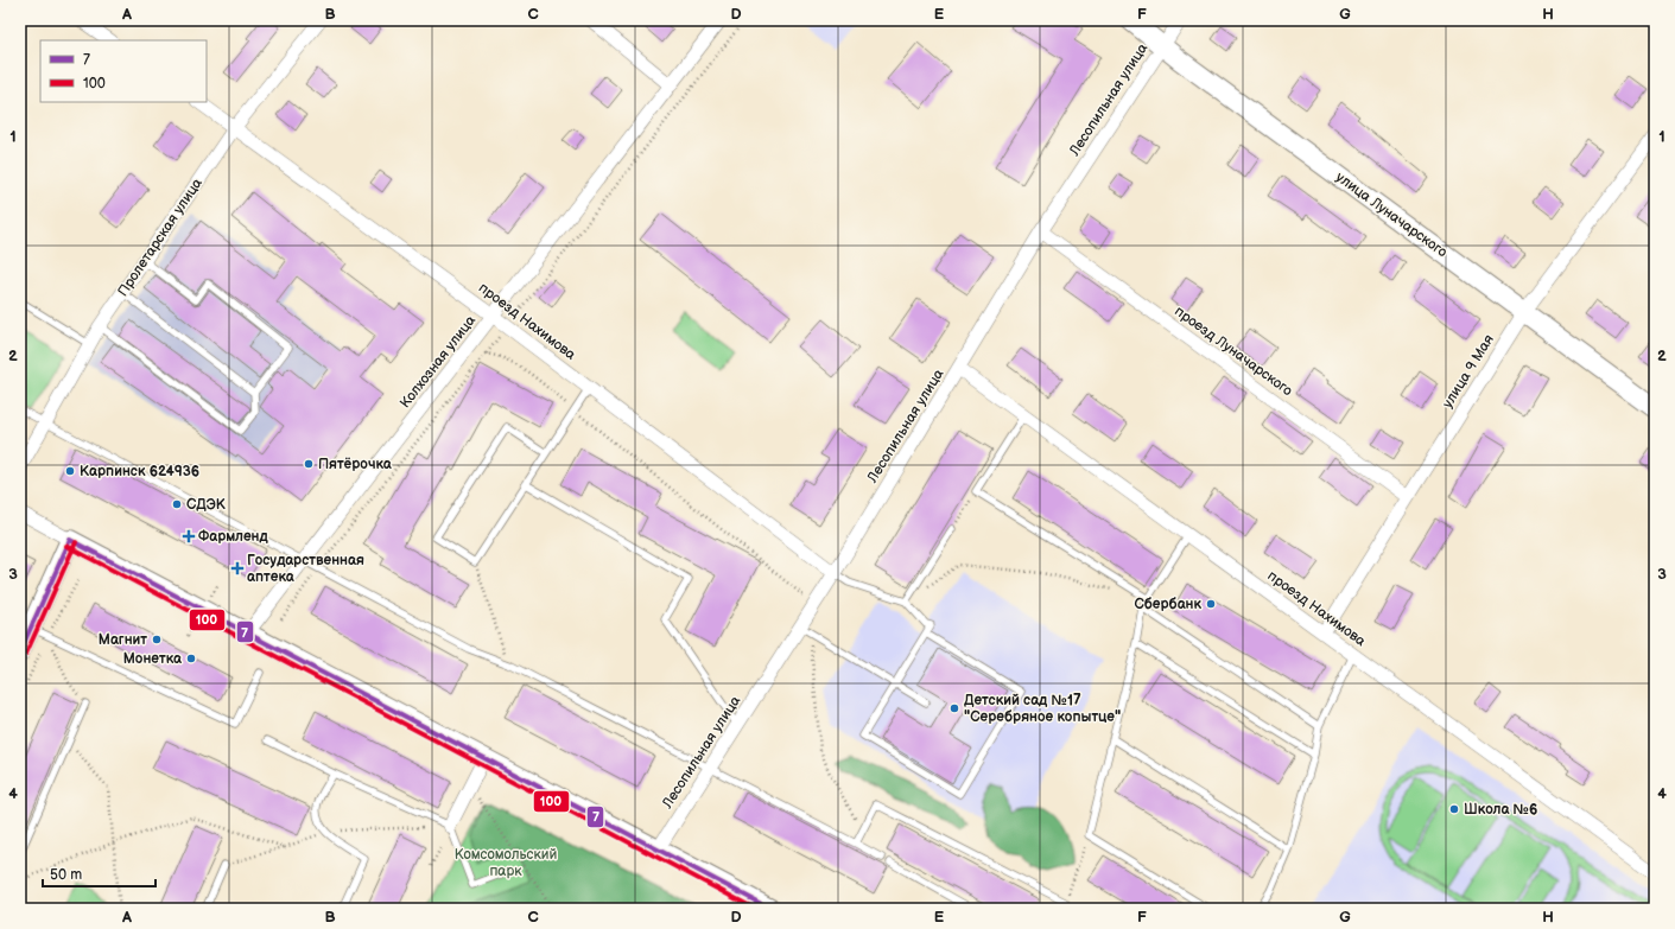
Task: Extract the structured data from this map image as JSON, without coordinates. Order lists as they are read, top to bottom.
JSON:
{
  "streets": {
    "main road": ["улица Луначарского"],
    "street": [
      "Лесопильная улица",
      "Пролетарская улица",
      "проезд Нахимова",
      "проезд Луначарского",
      "Колхозная улица",
      "улица 9 Мая"
    ]
  },
  "crossings": [
    ["Лесопильная улица", "улица Луначарского"],
    ["Лесопильная улица", "проезд Нахимова"],
    ["Лесопильная улица", "проезд Луначарского"],
    ["улица Луначарского", "улица 9 Мая"],
    ["Пролетарская улица", "проезд Нахимова"],
    ["проезд Нахимова", "Колхозная улица"],
    ["проезд Нахимова", "улица 9 Мая"],
    ["проезд Луначарского", "улица 9 Мая"]
  ],
  "parks": ["Комсомольский парк"],
  "places": {
    "other": [
      "Пятёрочка",
      "Карпинск 624936",
      "СДЭК",
      "Сбербанк",
      "Магнит",
      "Монетка",
      "Детский сад №17 \"Серебряное копытце\"",
      "Школа №6"
    ],
    "health": ["Фармленд", "Государственная аптека"]
  },
  "lines": ["transit line 7", "transit line 100"],
  "legend": ["7", "100"],
  "scale_bar": "50 m",
  "grid": {
    "columns": [
      "A",
      "B",
      "C",
      "D",
      "E",
      "F",
      "G",
      "H"
    ],
    "rows": [
      "1",
      "2",
      "3",
      "4"
    ]
  }
}
